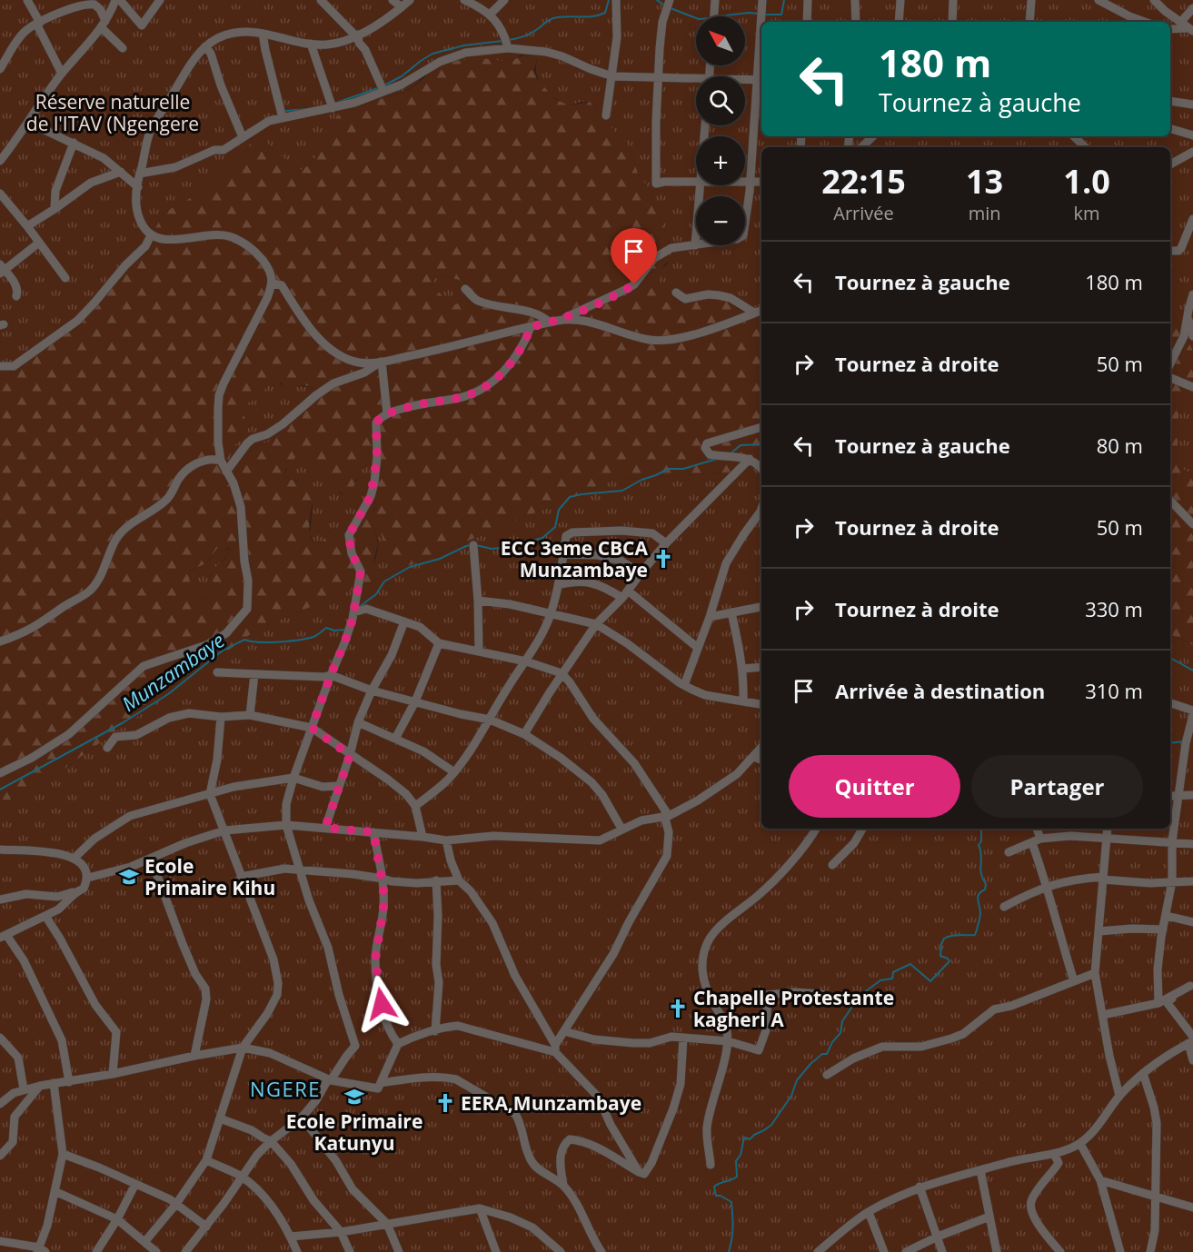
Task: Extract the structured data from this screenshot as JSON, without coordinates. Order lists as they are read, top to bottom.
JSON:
{
  "districts": ["NGERE"],
  "water": ["Munzambaye"],
  "parks": ["Réserve naturelle de l'ITAV (Ngengere"],
  "places": {
    "church": ["ECC 3eme CBCA Munzambaye", "Chapelle Protestante kagheri A", "EERA,Munzambaye"],
    "school or university": ["Ecole Primaire Kihu", "Ecole Primaire Katunyu"]
  },
  "north": "top left",
  "page": {
    "map_buttons": ["+", "−"],
    "turn": ["180 m", "Tournez à gauche"],
    "eta": [
      "22:15",
      "Arrivée",
      "13",
      "min",
      "1.0",
      "km"
    ],
    "list": [
      {
        "name": "Tournez à gauche",
        "value": "180 m"
      },
      {
        "name": "Tournez à droite",
        "value": "50 m"
      },
      {
        "name": "Tournez à gauche",
        "value": "80 m"
      },
      {
        "name": "Tournez à droite",
        "value": "50 m"
      },
      {
        "name": "Tournez à droite",
        "value": "330 m"
      },
      {
        "name": "Arrivée à destination",
        "value": "310 m"
      }
    ],
    "buttons": ["Quitter", "Partager"]
  }
}
